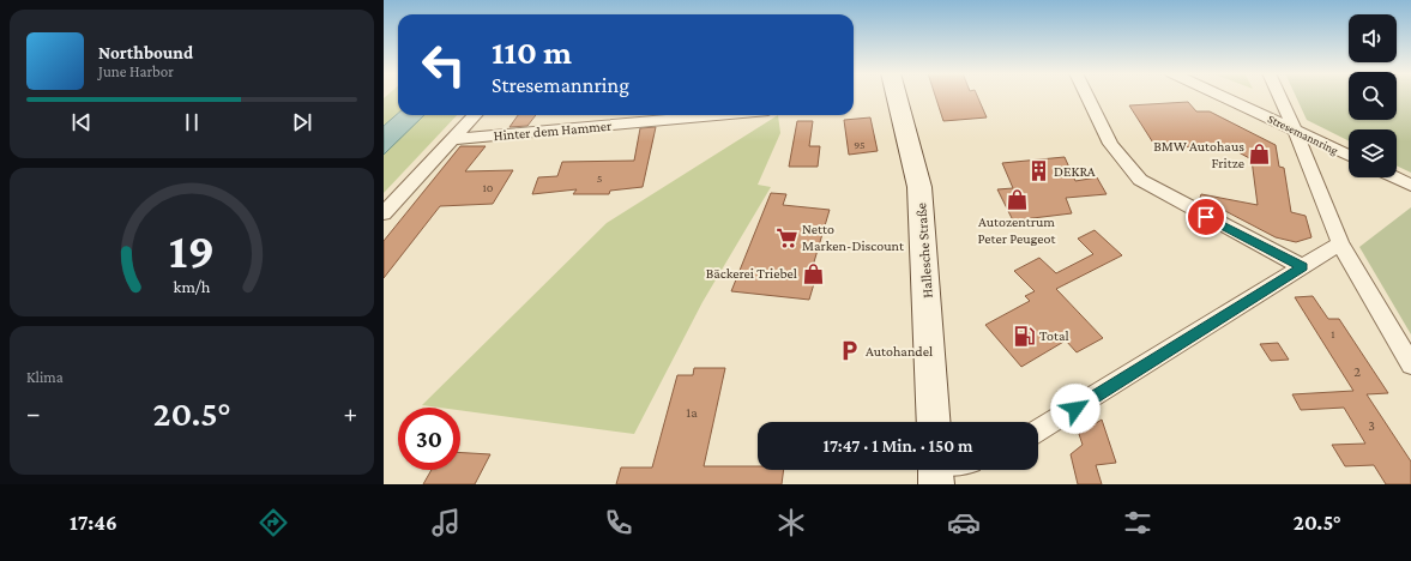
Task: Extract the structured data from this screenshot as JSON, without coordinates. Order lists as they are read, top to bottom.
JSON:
{
  "streets": {
    "main road": ["Hallesche Straße"],
    "street": ["Hinter dem Hammer", "Stresemannring"]
  },
  "places": {
    "shop": ["BMW Autohaus Fritze", "Autozentrum Peter Peugeot", "Bäckerei Triebel"],
    "building": ["DEKRA"],
    "supermarket": ["Netto Marken-Discount"],
    "fuel station": ["Total"],
    "parking": ["Autohandel"]
  },
  "house_numbers": [
    "95",
    "5",
    "10",
    "1",
    "2",
    "1a",
    "3"
  ],
  "page": {
    "turn": ["110 m", "Stresemannring"],
    "song": ["Northbound", "June Harbor"],
    "tile": "Klima",
    "heat": ["−", "20.5°", "+"],
    "limit": "30",
    "trip": "17:47 · 1 Min. · 150 m",
    "tabs": ["17:46", "20.5°"],
    "gauge": ["19", "km/h"]
  }
}
